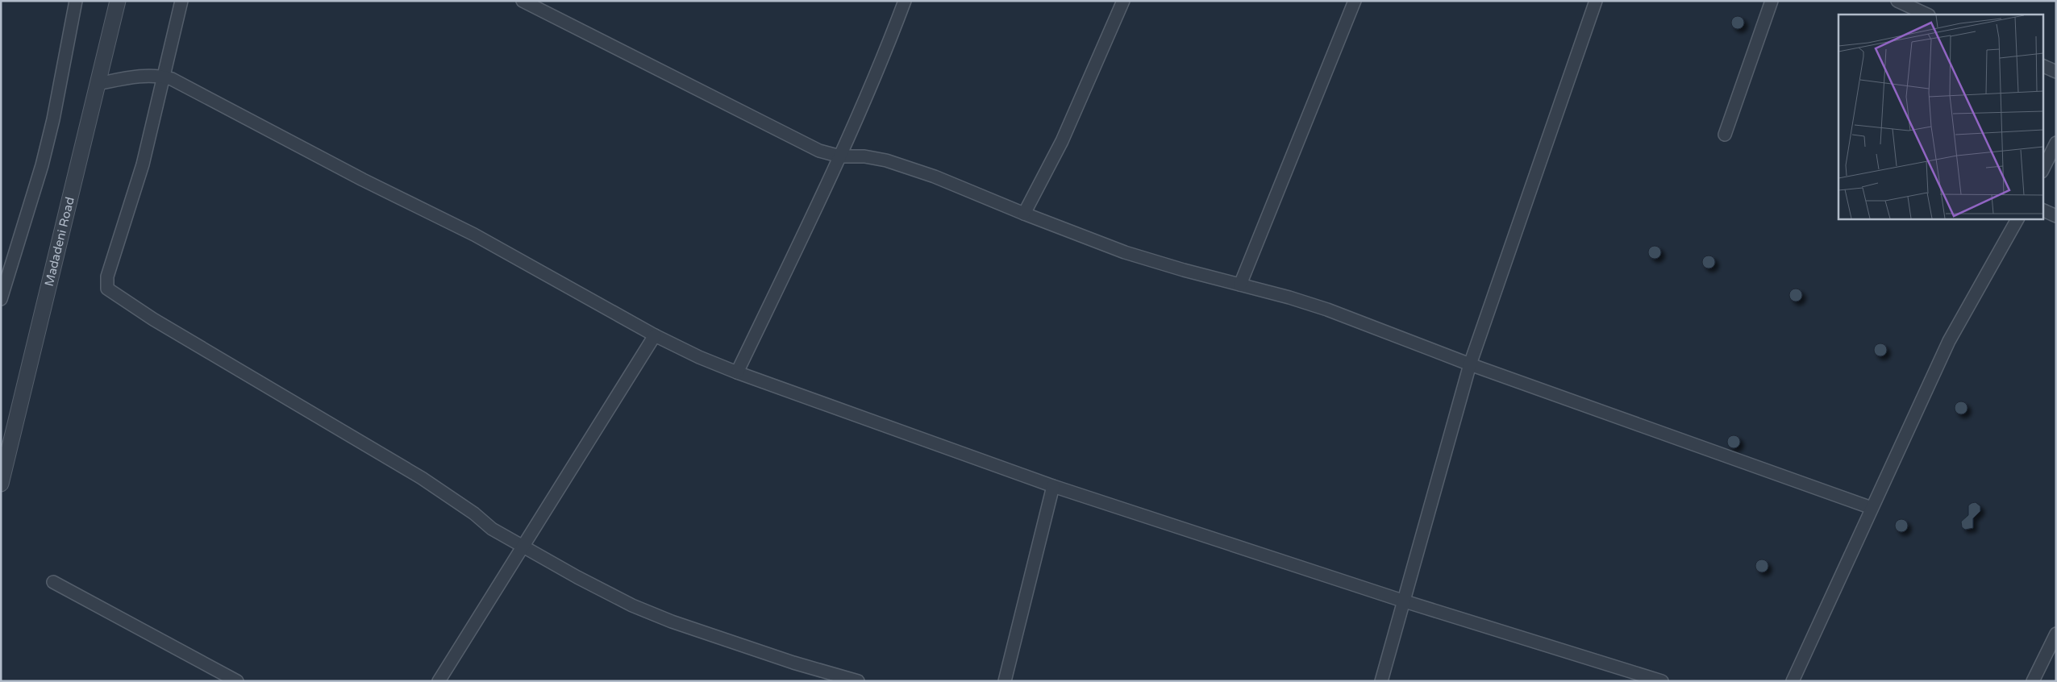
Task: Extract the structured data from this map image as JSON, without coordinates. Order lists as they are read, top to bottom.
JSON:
{
  "streets": {
    "street": ["Madadeni Road"]
  }
}
